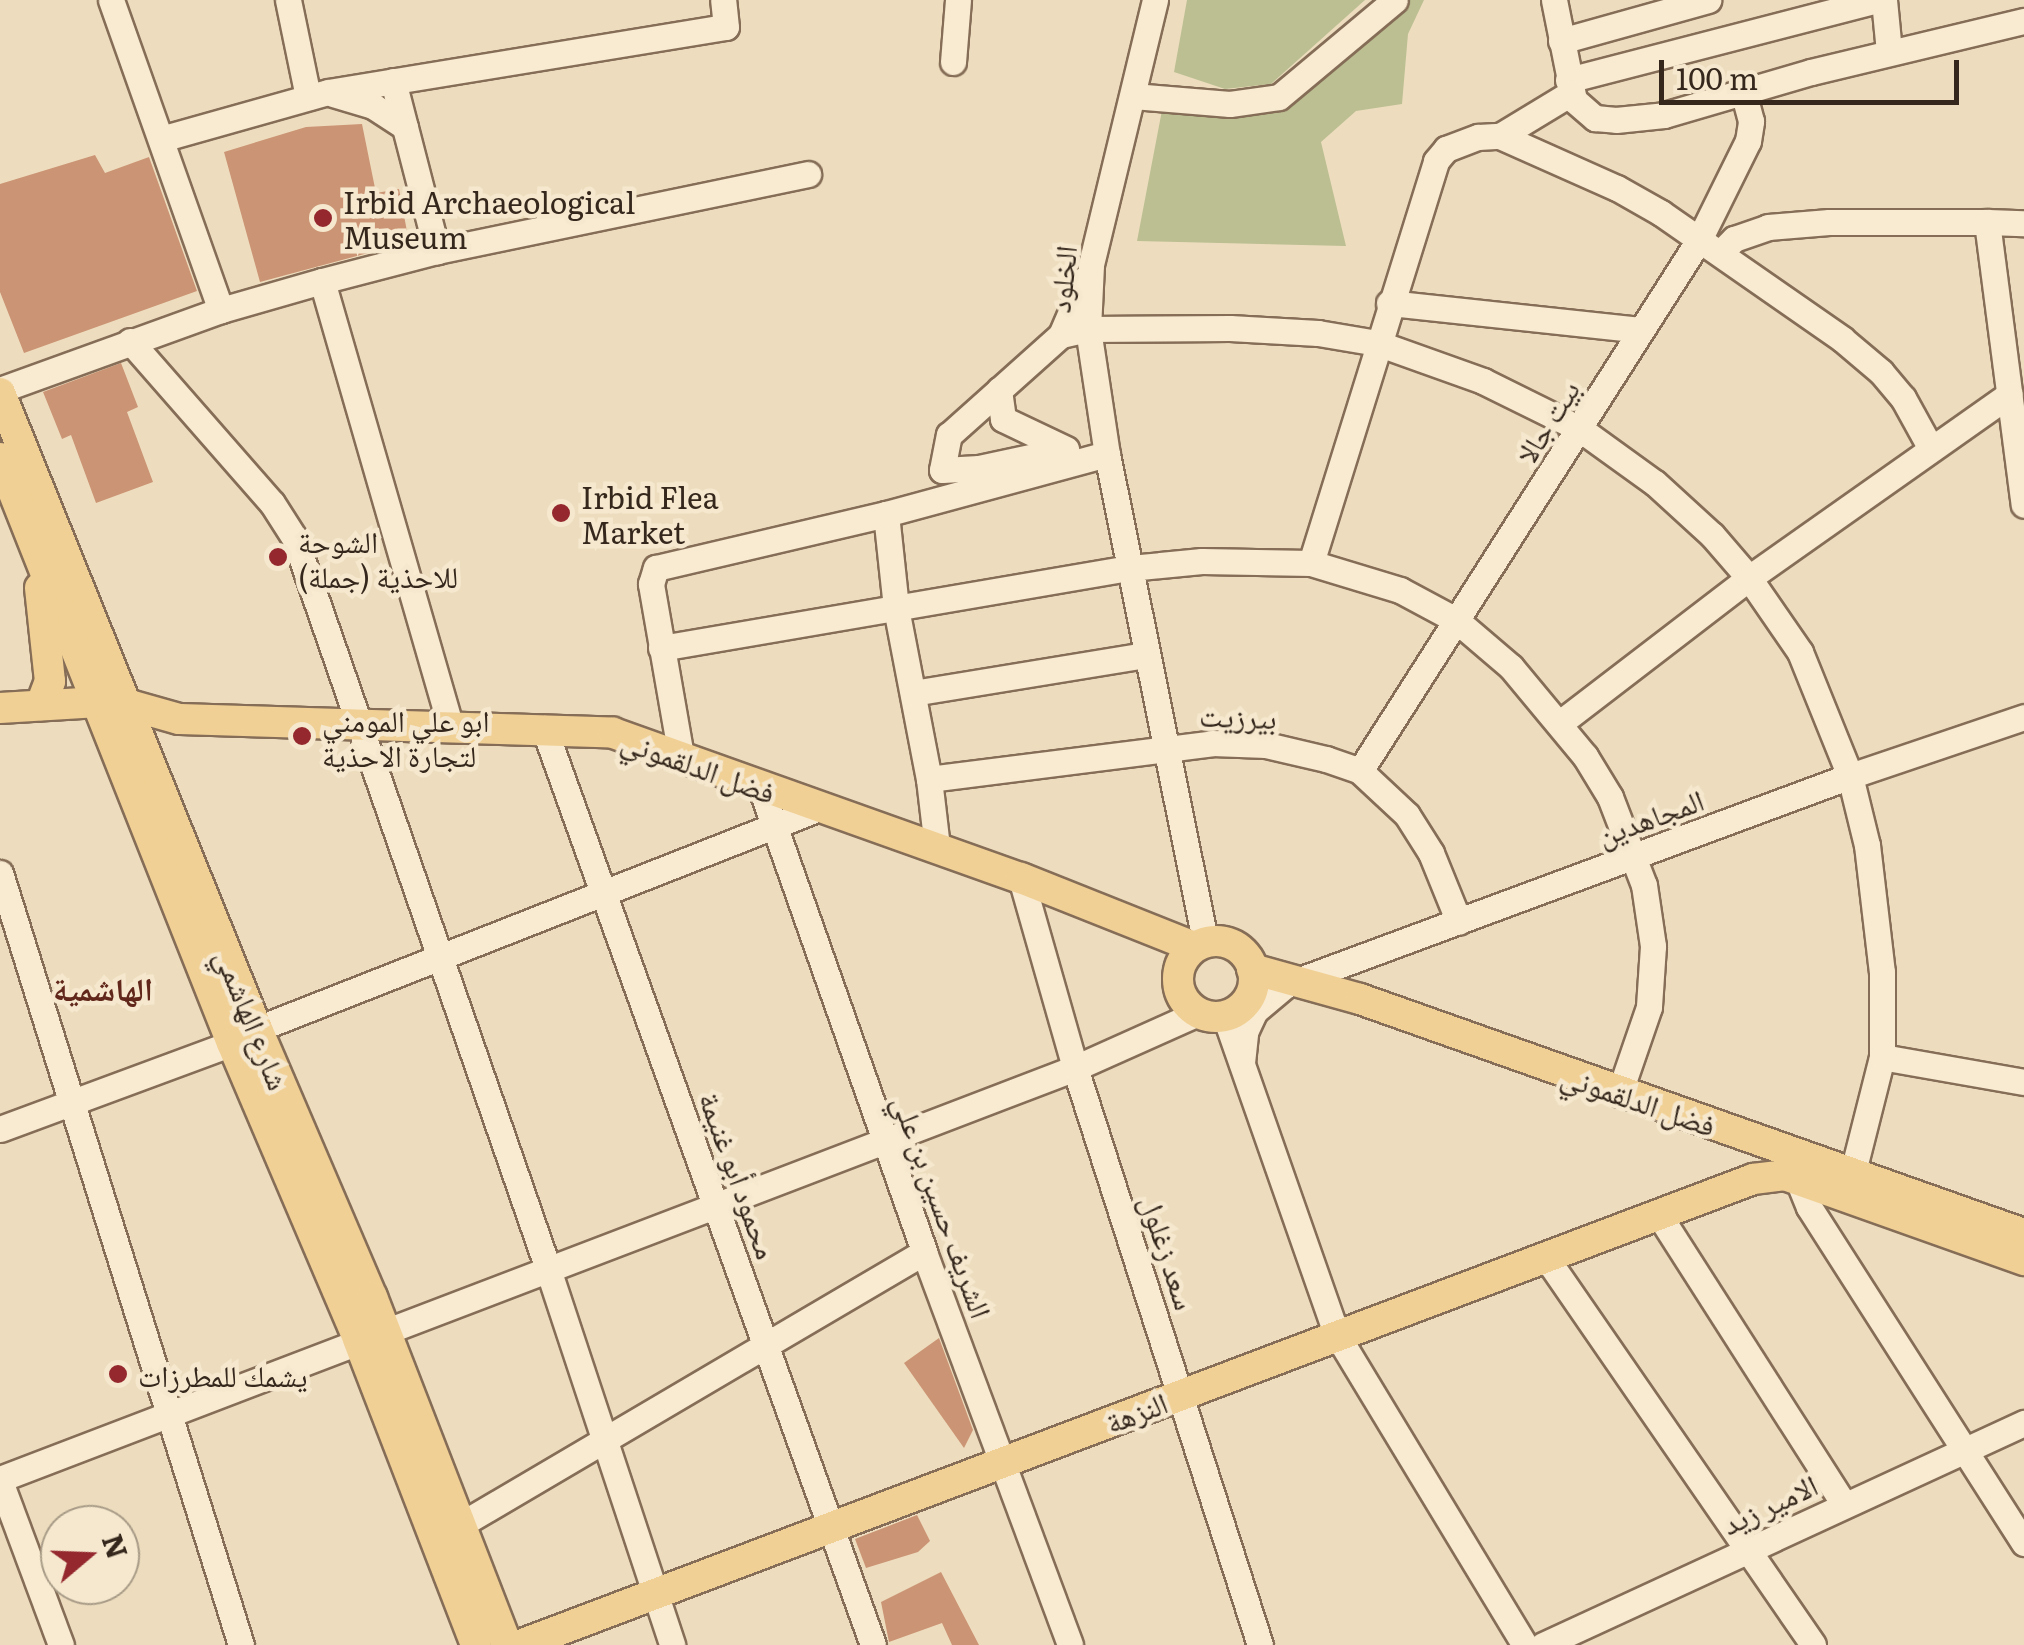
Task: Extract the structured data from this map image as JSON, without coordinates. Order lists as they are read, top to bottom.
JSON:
{
  "streets": {
    "main road": ["فضل الدلقموني", "شارع الهاشمي", "النزهة"],
    "street": [
      "الخلود",
      "بيت جالا",
      "بيرزيت",
      "المجاهدين",
      "محمود أبو غنيمة",
      "الشريف حسين بن علي",
      "سعد زغلول",
      "الامير زيد"
    ]
  },
  "crossings": [
    ["الخلود", "بيرزيت"],
    ["الخلود", "فضل الدلقموني"],
    ["بيت جالا", "بيرزيت"],
    ["فضل الدلقموني", "المجاهدين"],
    ["فضل الدلقموني", "شارع الهاشمي"],
    ["فضل الدلقموني", "محمود أبو غنيمة"],
    ["فضل الدلقموني", "الشريف حسين بن علي"],
    ["فضل الدلقموني", "سعد زغلول"],
    ["محمود أبو غنيمة", "النزهة"],
    ["الشريف حسين بن علي", "النزهة"],
    ["سعد زغلول", "النزهة"]
  ],
  "districts": ["الهاشمية"],
  "places": [
    "Irbid Archaeological Museum",
    "Irbid Flea Market",
    "الشوحة للاحذية (جملة)",
    "ابو علي المومني لتجارة الاحذية",
    "يشمك للمطرزات"
  ],
  "scale_bar": "100 m",
  "north": "right"
}
